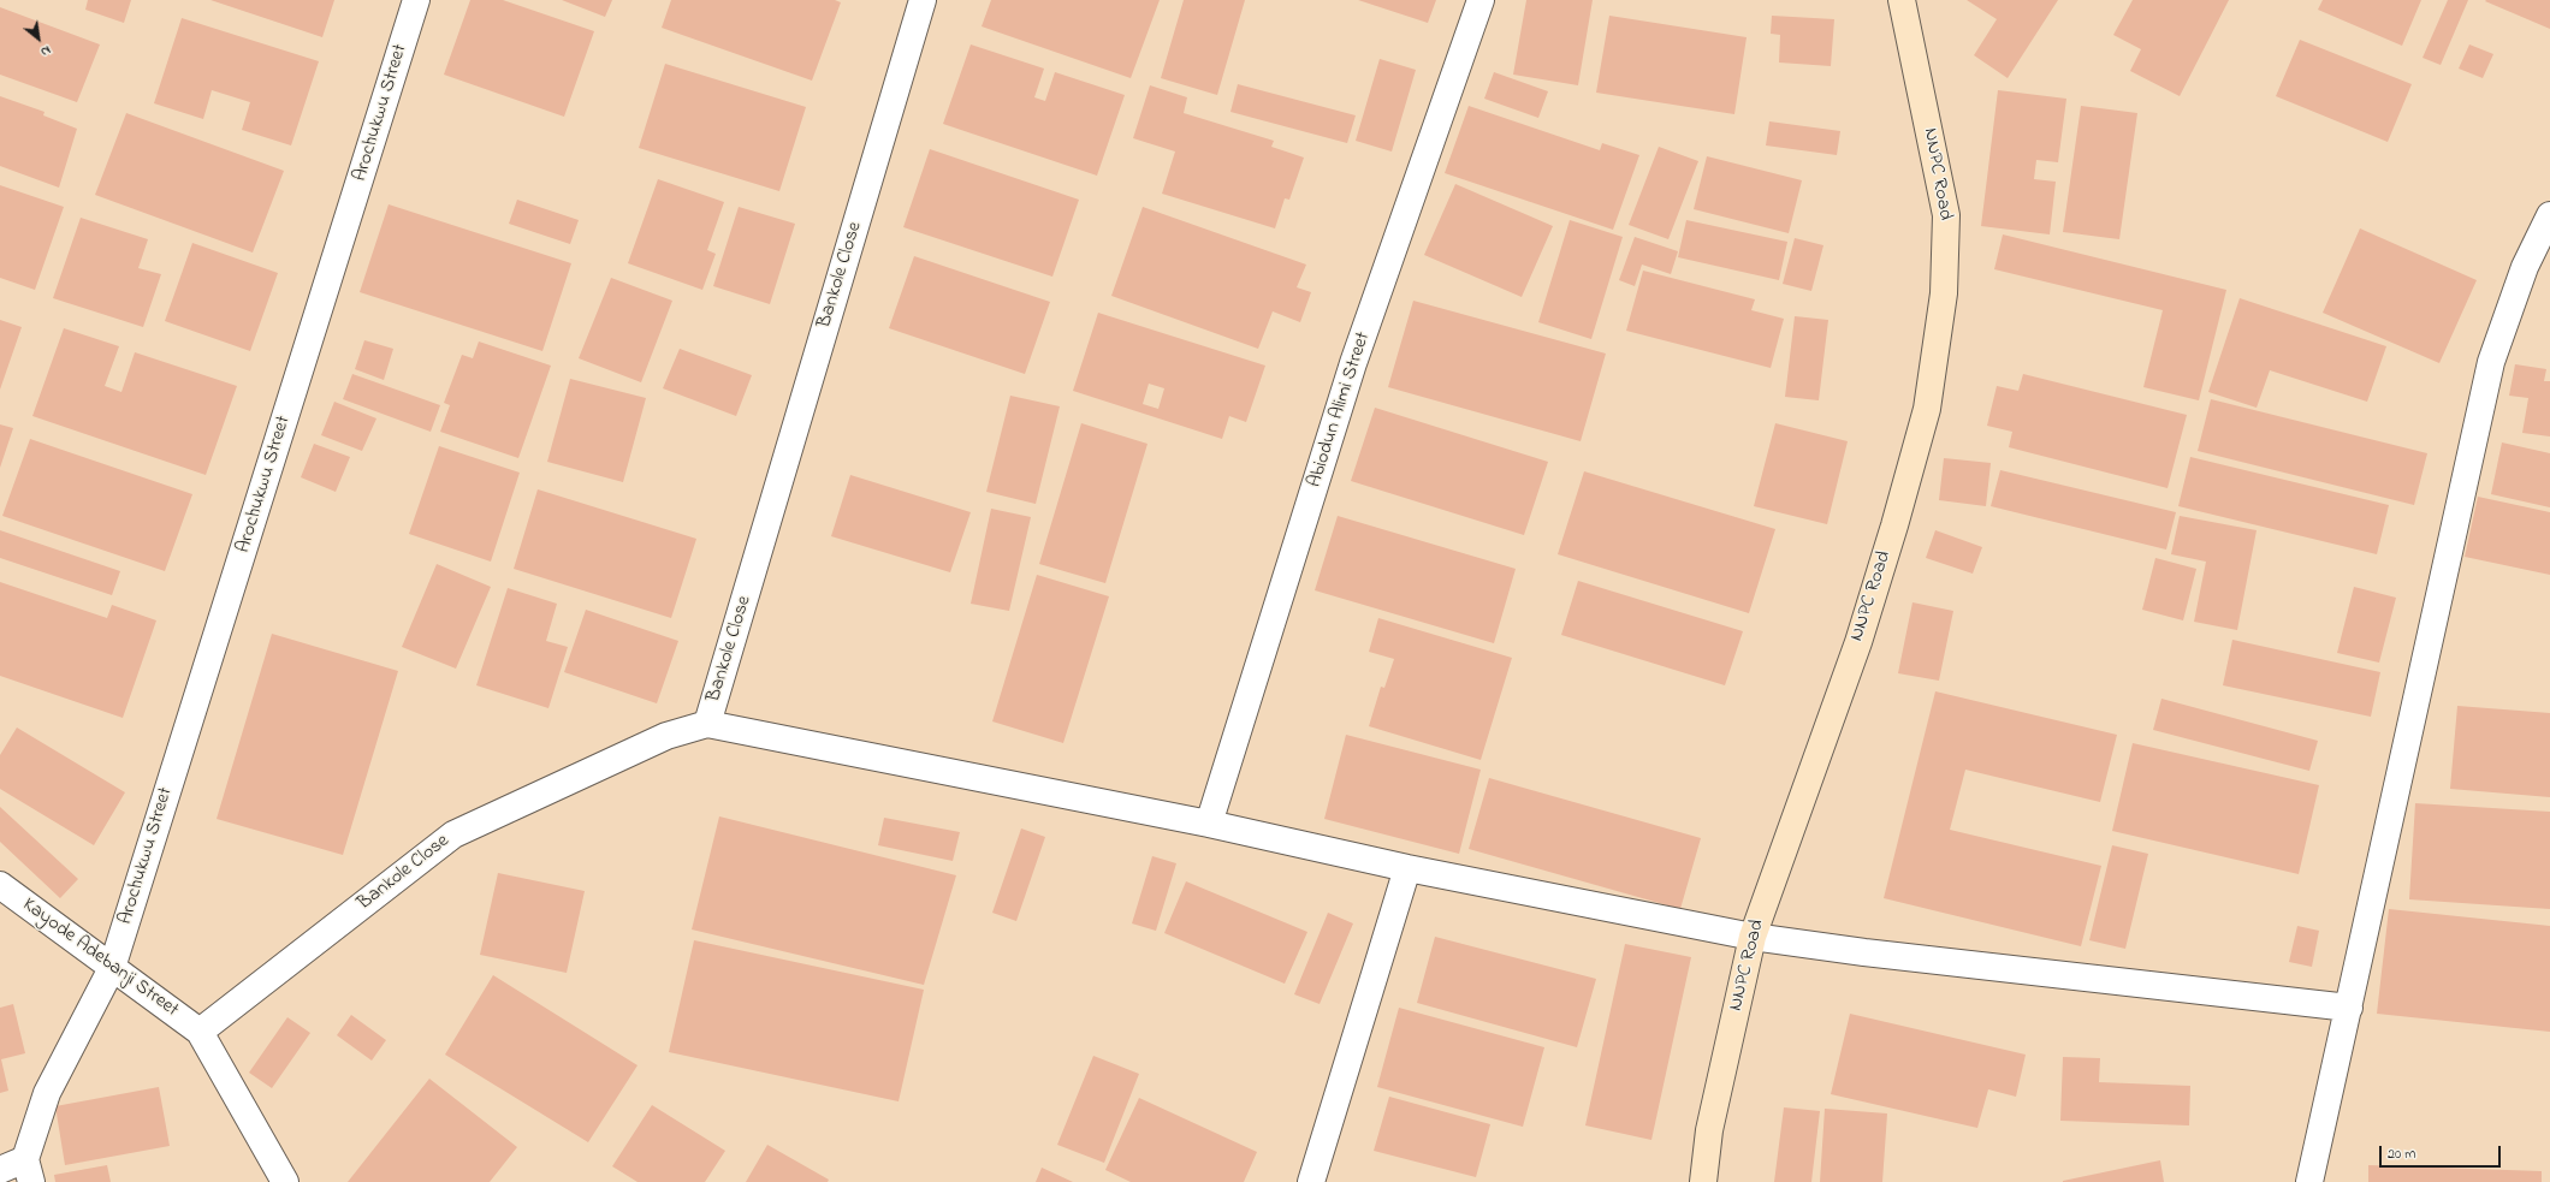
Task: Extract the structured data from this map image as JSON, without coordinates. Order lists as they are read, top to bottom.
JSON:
{
  "streets": {
    "street": [
      "Arochukwu Street",
      "NNPC Road",
      "Bankole Close",
      "Abiodun Alimi Street",
      "Kayode Adebanji Street"
    ]
  },
  "crossings": [
    ["Arochukwu Street", "Kayode Adebanji Street"],
    ["Bankole Close", "Kayode Adebanji Street"]
  ],
  "scale_bar": "20 m",
  "north": "bottom right"
}
